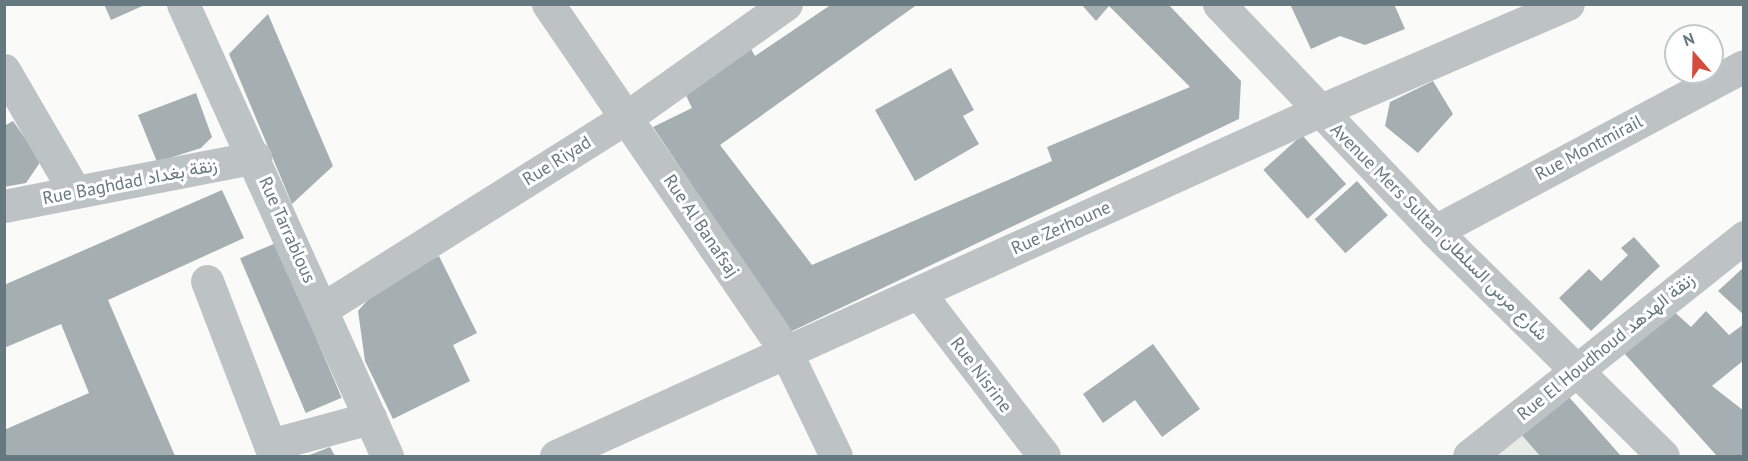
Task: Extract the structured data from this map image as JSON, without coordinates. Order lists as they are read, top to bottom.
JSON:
{
  "streets": {
    "street": [
      "Rue Montmirail",
      "Rue Riyad",
      "Rue Baghdad زنقة بغداد",
      "Rue Al Banafsaj",
      "Rue Zerhoune",
      "Rue Tarrablous",
      "Avenue Mers Sultan شارع مرس السلطان",
      "Rue El Houdhoud زنقة الهدهد",
      "Rue Nisrine"
    ]
  },
  "crossings": [
    ["Rue Montmirail", "Avenue Mers Sultan شارع مرس السلطان"],
    ["Rue Riyad", "Rue Al Banafsaj"],
    ["Rue Riyad", "Rue Tarrablous"],
    ["Rue Baghdad زنقة بغداد", "Rue Tarrablous"],
    ["Rue Al Banafsaj", "Rue Zerhoune"],
    ["Rue Zerhoune", "Avenue Mers Sultan شارع مرس السلطان"],
    ["Rue Zerhoune", "Rue Nisrine"],
    ["Avenue Mers Sultan شارع مرس السلطان", "Rue El Houdhoud زنقة الهدهد"]
  ],
  "north": "top"
}
